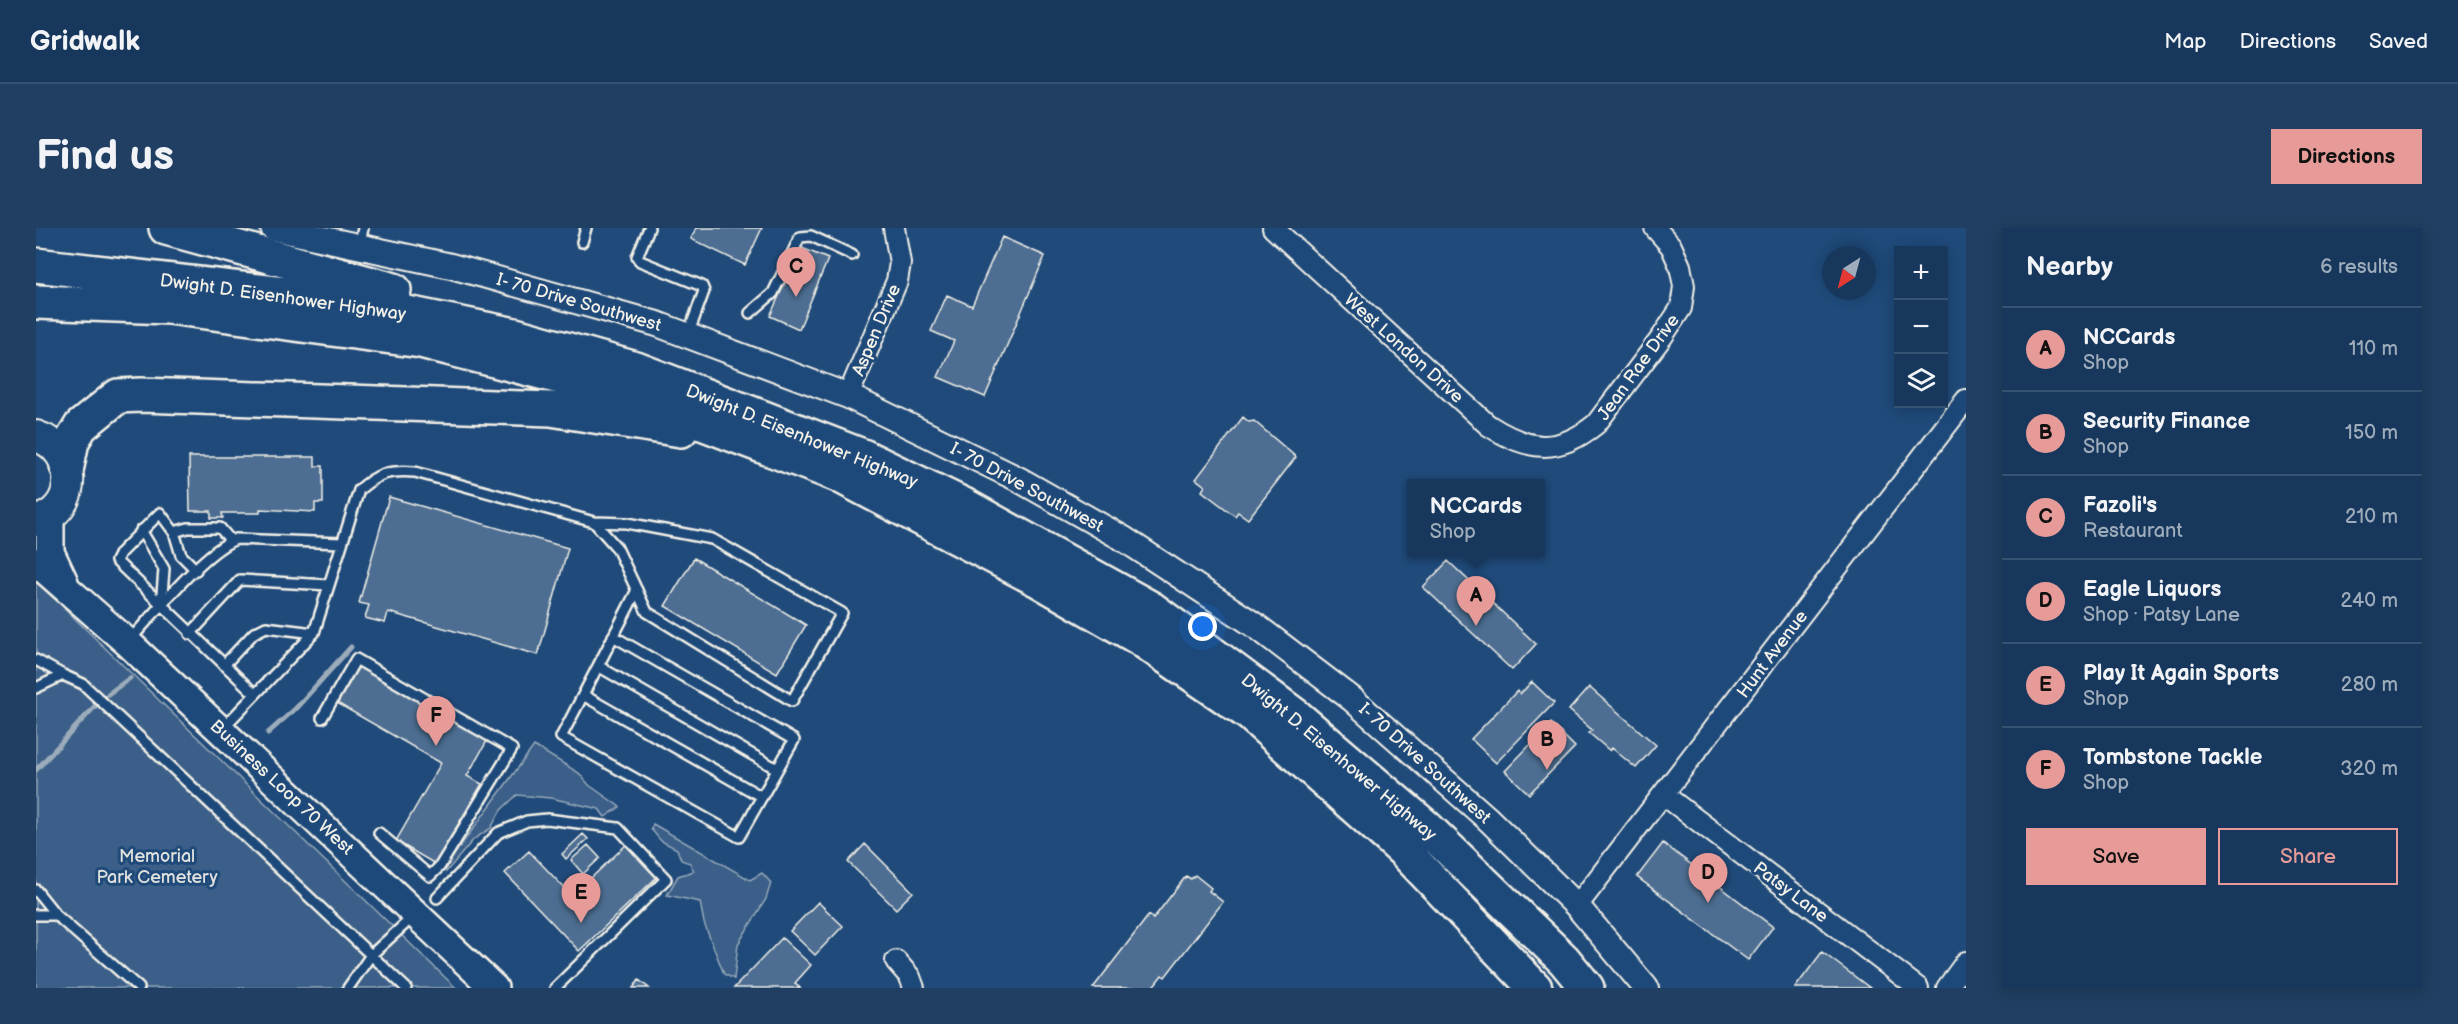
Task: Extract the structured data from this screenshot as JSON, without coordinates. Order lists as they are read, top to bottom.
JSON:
{
  "streets": {
    "highway": ["Dwight D. Eisenhower Highway"],
    "main road": ["Business Loop 70 West"],
    "street": [
      "I- 70 Drive Southwest",
      "Aspen Drive",
      "West London Drive",
      "Jean Rae Drive",
      "Hunt Avenue",
      "Patsy Lane"
    ]
  },
  "crossings": [
    ["I- 70 Drive Southwest", "Aspen Drive"],
    ["I- 70 Drive Southwest", "Hunt Avenue"],
    ["West London Drive", "Jean Rae Drive"],
    ["Hunt Avenue", "Patsy Lane"]
  ],
  "parks": ["Memorial Park Cemetery"],
  "north": "bottom left",
  "page": {
    "header": "Gridwalk",
    "nav": ["Map", "Directions", "Saved"],
    "buttons": [
      "Directions",
      ["Save", "Share"]
    ],
    "title": "Find us",
    "heading": ["Nearby", "6 results"],
    "map_buttons": ["+", "−"],
    "pins": [
      "C",
      "A",
      "F",
      "B",
      "D",
      "E"
    ],
    "list": [
      {
        "mark": "A",
        "name": "NCCards",
        "note": "Shop",
        "value": "110 m"
      },
      {
        "mark": "B",
        "name": "Security Finance",
        "note": "Shop",
        "value": "150 m"
      },
      {
        "mark": "C",
        "name": "Fazoli's",
        "note": "Restaurant",
        "value": "210 m"
      },
      {
        "mark": "D",
        "name": "Eagle Liquors",
        "note": "Shop · Patsy Lane",
        "value": "240 m"
      },
      {
        "mark": "E",
        "name": "Play It Again Sports",
        "note": "Shop",
        "value": "280 m"
      },
      {
        "mark": "F",
        "name": "Tombstone Tackle",
        "note": "Shop",
        "value": "320 m"
      }
    ],
    "popup": ["NCCards", "Shop"]
  }
}
